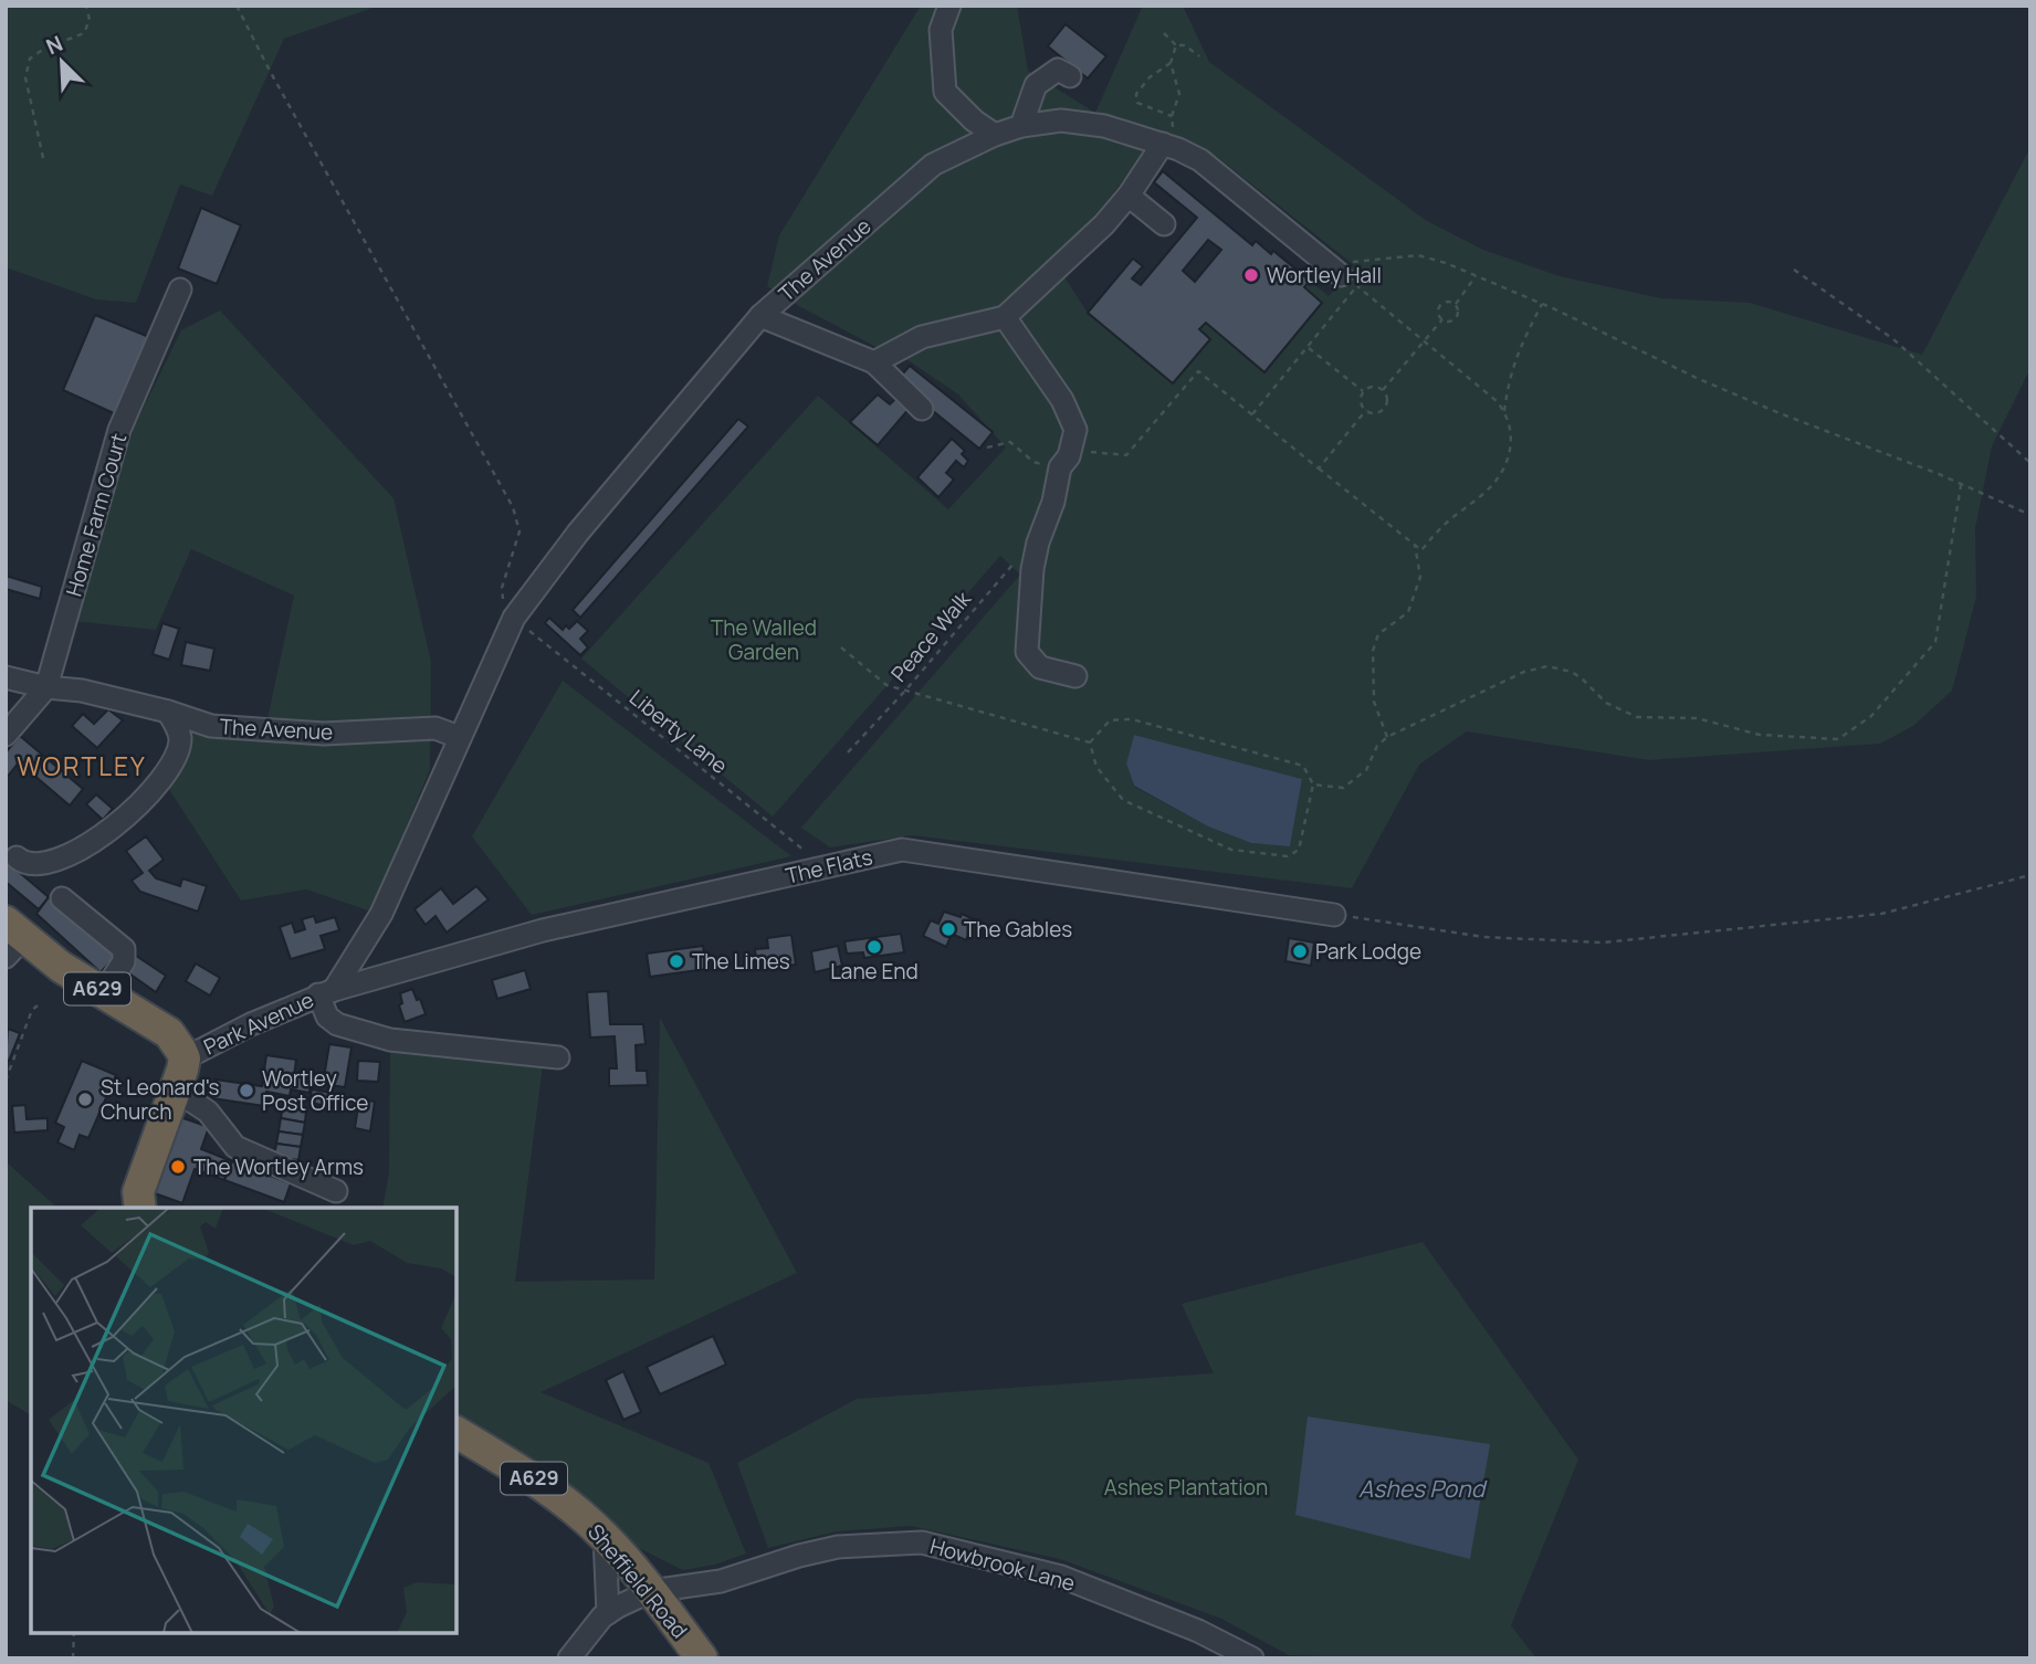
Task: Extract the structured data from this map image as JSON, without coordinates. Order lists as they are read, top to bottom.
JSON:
{
  "streets": {
    "highway": ["A629", "Sheffield Road"],
    "street": [
      "The Avenue",
      "Home Farm Court",
      "The Flats",
      "Park Avenue",
      "Howbrook Lane"
    ],
    "path": ["Peace Walk", "Liberty Lane"]
  },
  "crossings": [
    ["The Avenue", "Home Farm Court"],
    ["The Avenue", "Liberty Lane"],
    ["The Avenue", "The Flats"],
    ["The Avenue", "Park Avenue"],
    ["Liberty Lane", "The Flats"],
    ["The Flats", "Park Avenue"],
    ["A629", "Park Avenue"],
    ["Howbrook Lane", "Sheffield Road"]
  ],
  "districts": ["WORTLEY"],
  "water": ["Ashes Pond"],
  "parks": ["The Walled Garden", "Ashes Plantation"],
  "places": [
    "Wortley Hall",
    "The Gables",
    "Lane End",
    "Park Lodge",
    "The Limes",
    "Wortley Post Office",
    "St Leonard's Church",
    "The Wortley Arms"
  ],
  "north": "top left"
}
